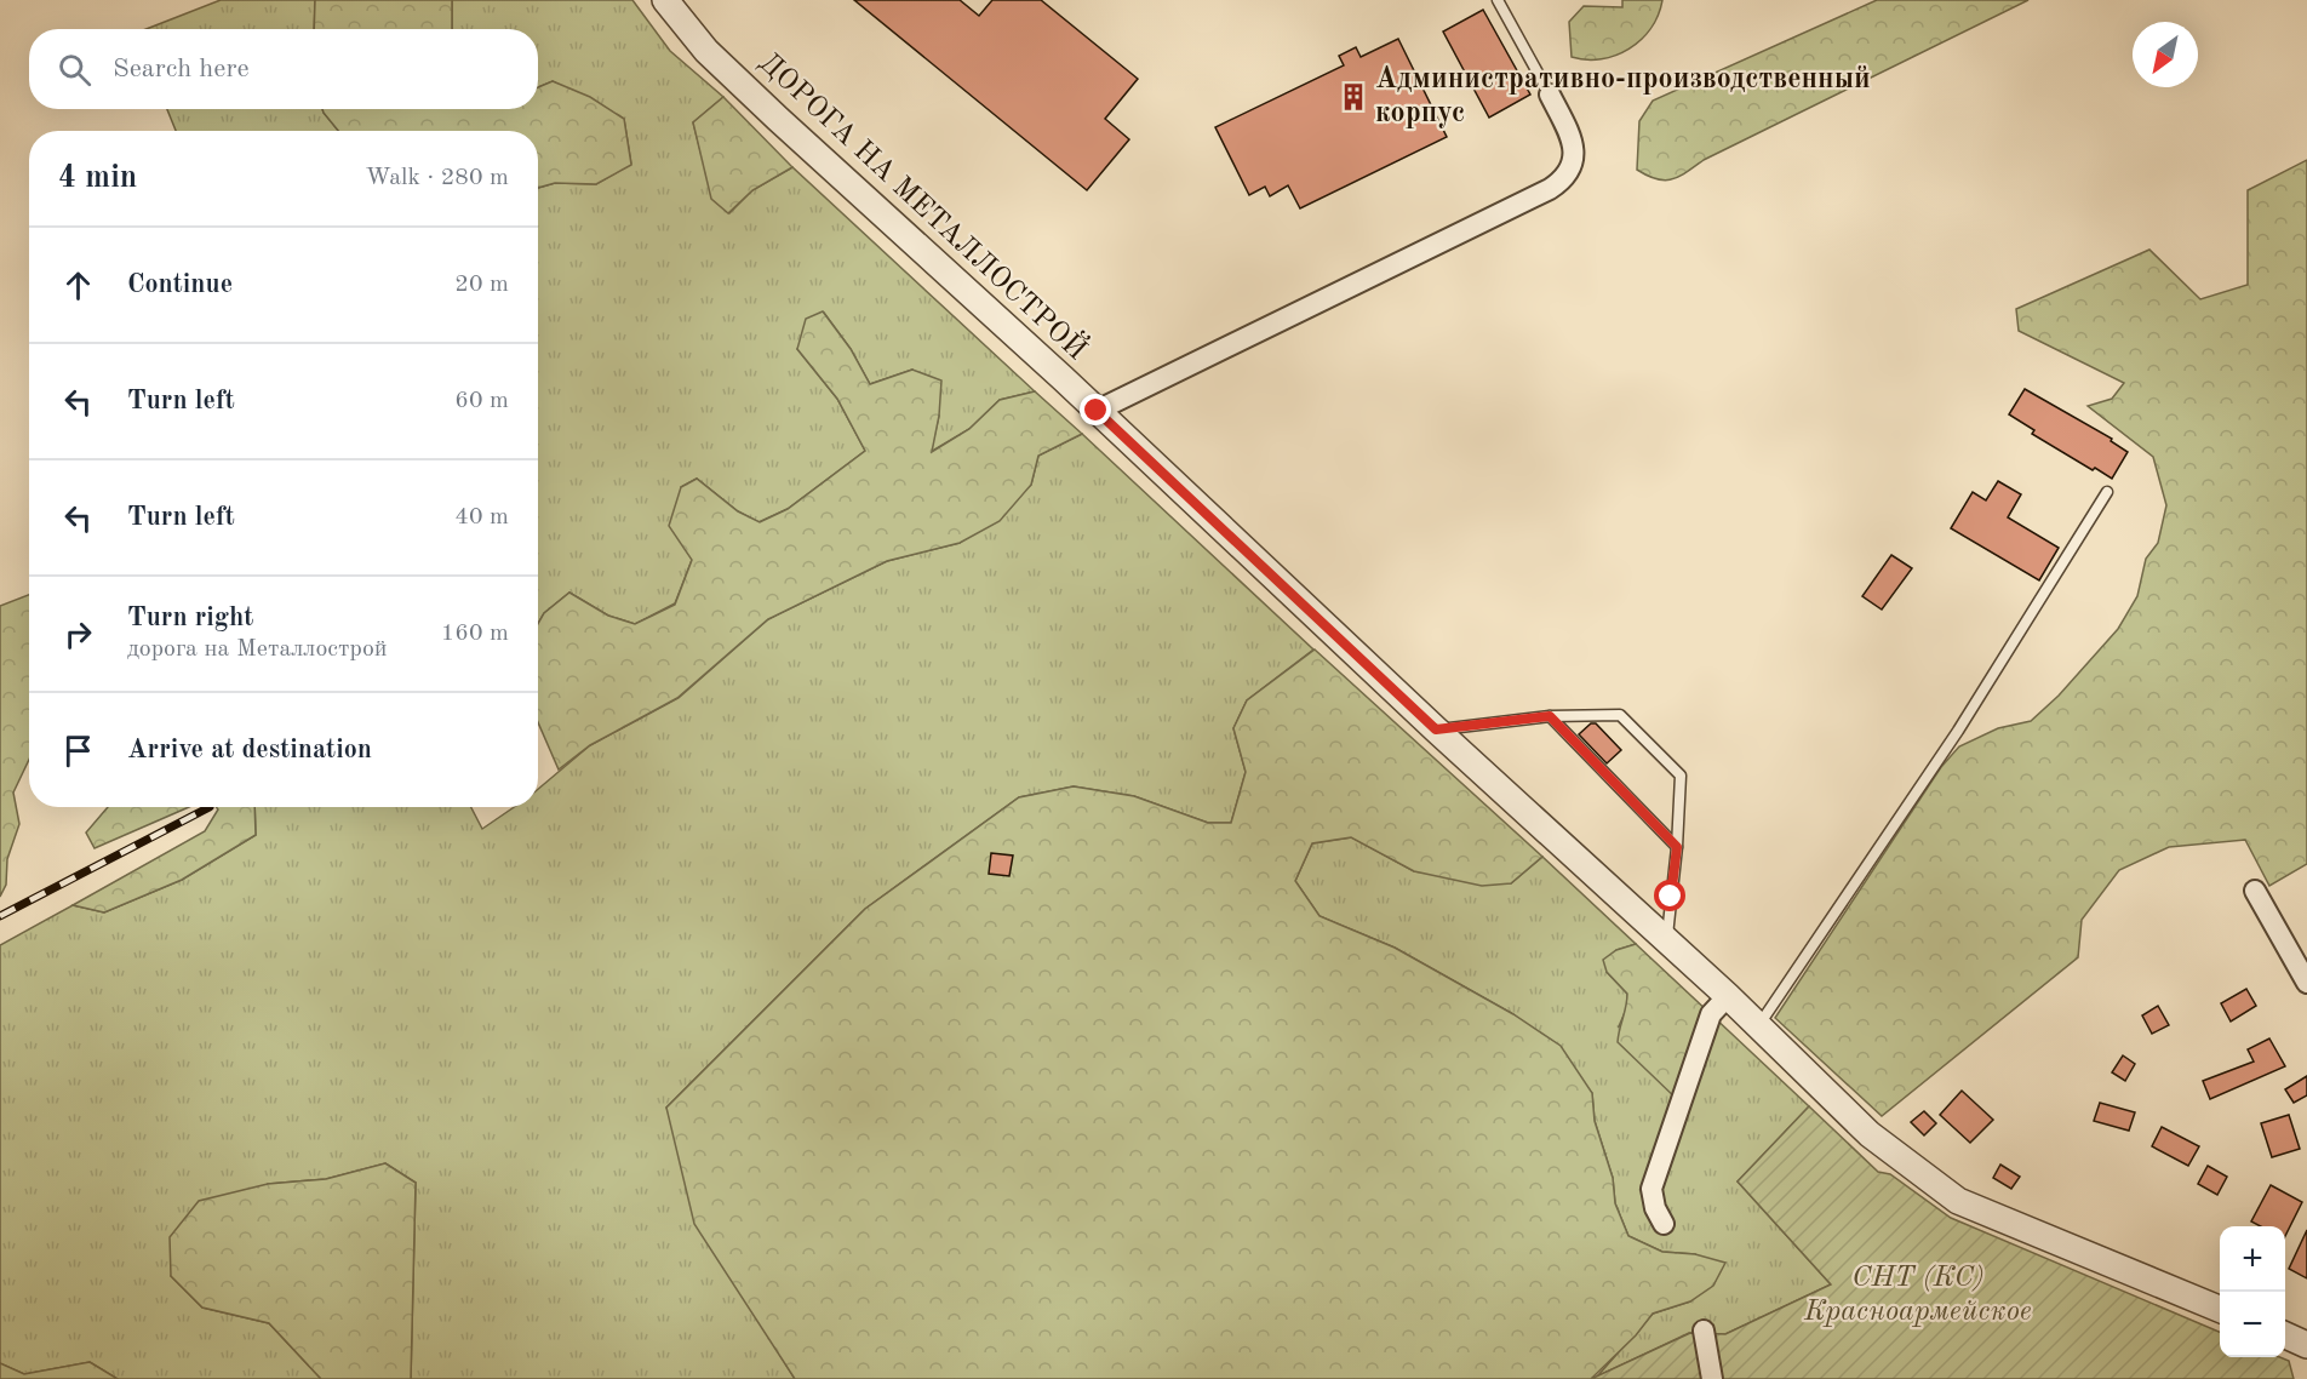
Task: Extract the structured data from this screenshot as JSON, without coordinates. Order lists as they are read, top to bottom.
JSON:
{
  "streets": {
    "street": ["ДОРОГА НА МЕТАЛЛОСТРОЙ"]
  },
  "parks": ["СНТ (КС) Красноармейское"],
  "places": {
    "building": ["Административно-производственный корпус"]
  },
  "north": "bottom left",
  "page": {
    "search": "Search here",
    "heading": ["4 min", "Walk · 280 m"],
    "list": [
      ["Continue", "20 m"],
      ["Turn left", "60 m"],
      ["Turn left", "40 m"],
      ["Turn right", "дорога на Металлострой", "160 m"],
      "Arrive at destination"
    ],
    "map_buttons": ["+", "−"]
  }
}
